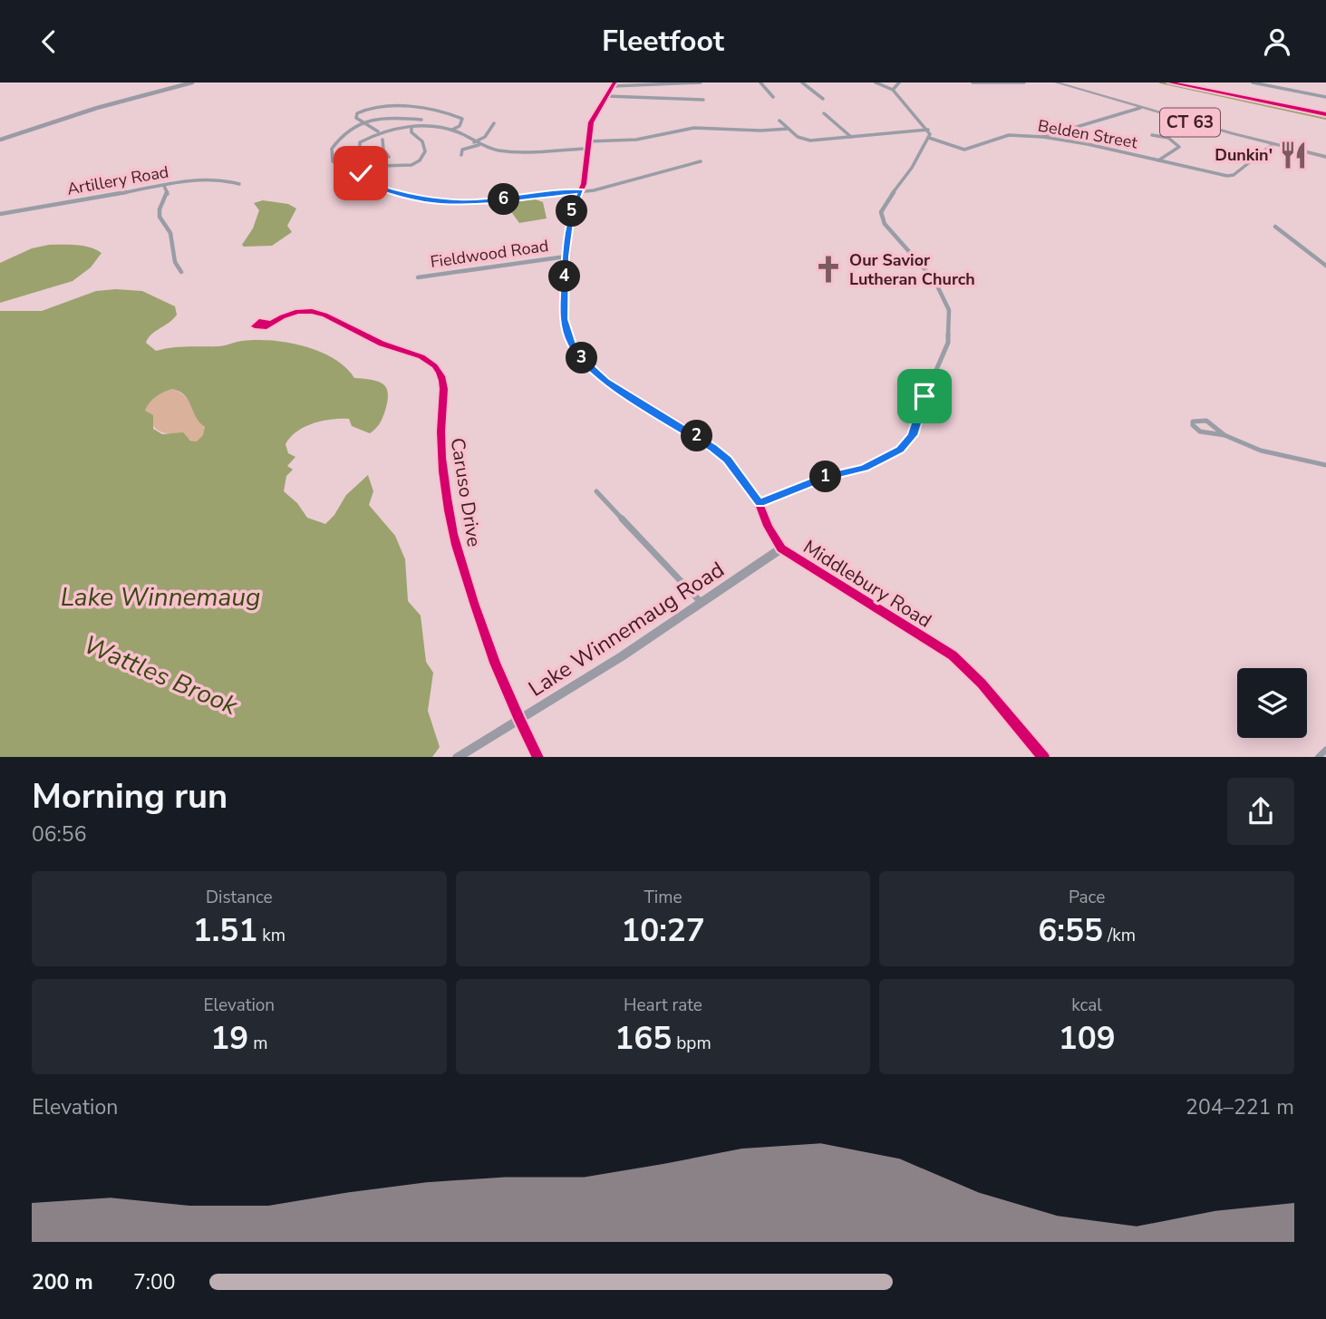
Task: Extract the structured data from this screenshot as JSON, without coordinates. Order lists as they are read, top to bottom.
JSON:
{
  "streets": {
    "main road": ["CT 63"],
    "street": [
      "Belden Street",
      "Artillery Road",
      "Fieldwood Road",
      "Caruso Drive",
      "Middlebury Road",
      "Lake Winnemaug Road"
    ]
  },
  "crossings": [
    ["CT 63", "Belden Street"],
    ["Fieldwood Road", "Middlebury Road"],
    ["Caruso Drive", "Lake Winnemaug Road"],
    ["Middlebury Road", "Lake Winnemaug Road"]
  ],
  "water": ["Lake Winnemaug", "Wattles Brook"],
  "places": {
    "restaurant": ["Dunkin'"],
    "church": ["Our Savior Lutheran Church"]
  },
  "page": {
    "header": "Fleetfoot",
    "pins": [
      "6",
      "5",
      "4",
      "3",
      "2",
      "1"
    ],
    "heading": ["Morning run", "06:56"],
    "stats": [
      ["Distance", "1.51 km"],
      ["Time", "10:27"],
      ["Pace", "6:55 /km"],
      ["Elevation", "19 m"],
      ["Heart rate", "165 bpm"],
      ["kcal", "109"]
    ],
    "chart": ["Elevation", "204–221 m"],
    "list": [
      {
        "name": "200 m",
        "note": "7:00"
      }
    ]
  }
}
